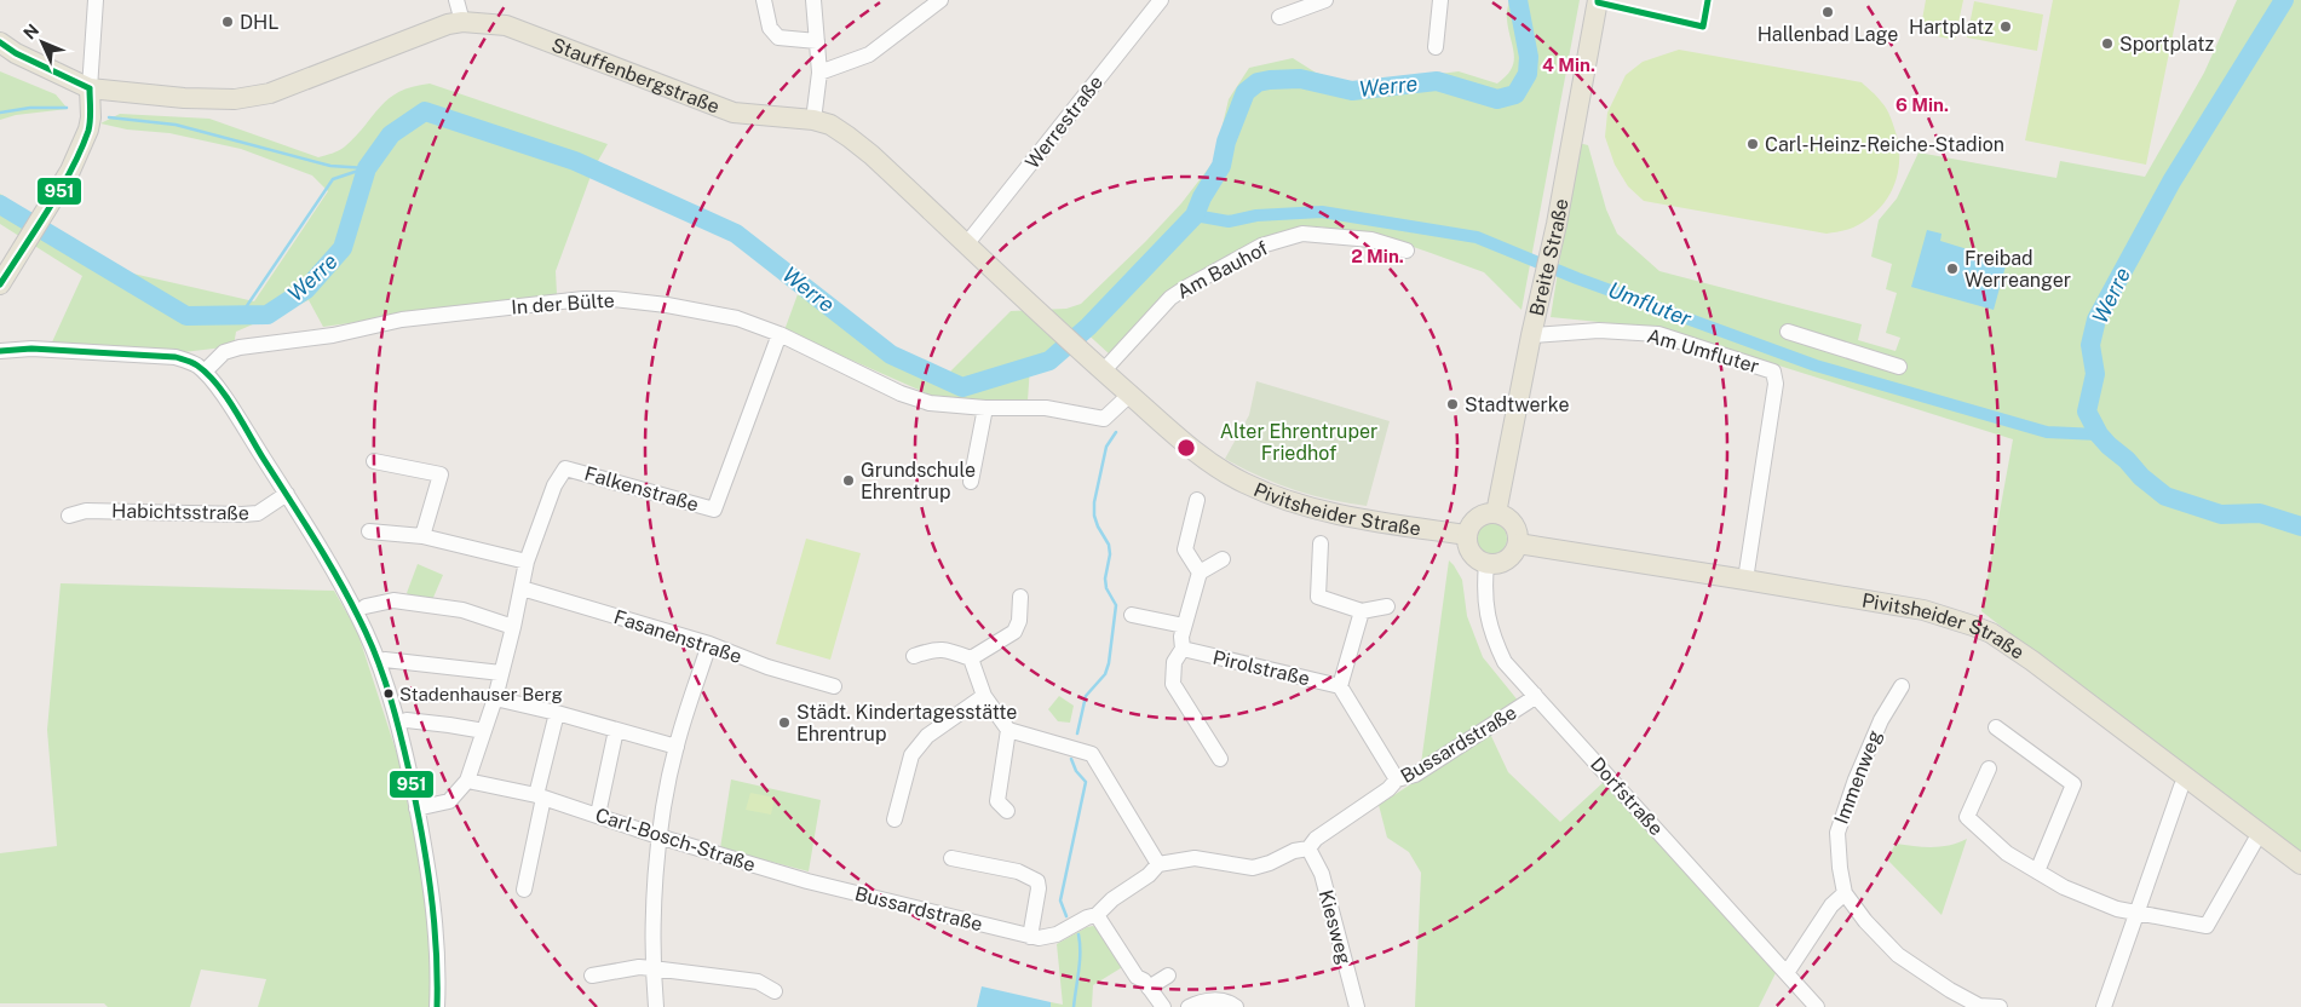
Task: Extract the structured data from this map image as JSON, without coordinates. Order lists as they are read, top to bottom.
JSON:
{
  "streets": {
    "main road": ["Stauffenbergstraße", "Breite Straße", "Pivitsheider Straße"],
    "street": [
      "Werrestraße",
      "Am Bauhof",
      "In der Bülte",
      "Am Umfluter",
      "Falkenstraße",
      "Habichtsstraße",
      "Fasanenstraße",
      "Pirolstraße",
      "Bussardstraße",
      "Immenweg",
      "Dorfstraße",
      "Carl-Bosch-Straße",
      "Kiesweg"
    ]
  },
  "crossings": [
    ["Stauffenbergstraße", "Werrestraße"],
    ["Stauffenbergstraße", "Am Bauhof"],
    ["Stauffenbergstraße", "Pivitsheider Straße"],
    ["Breite Straße", "Am Umfluter"],
    ["Breite Straße", "Pivitsheider Straße"],
    ["Breite Straße", "Dorfstraße"],
    ["Am Bauhof", "Pivitsheider Straße"],
    ["In der Bülte", "Falkenstraße"],
    ["In der Bülte", "Pivitsheider Straße"],
    ["Am Umfluter", "Pivitsheider Straße"],
    ["Falkenstraße", "Fasanenstraße"],
    ["Falkenstraße", "Carl-Bosch-Straße"],
    ["Pivitsheider Straße", "Dorfstraße"],
    ["Bussardstraße", "Dorfstraße"],
    ["Bussardstraße", "Carl-Bosch-Straße"],
    ["Bussardstraße", "Kiesweg"]
  ],
  "water": ["Werre", "Umfluter"],
  "parks": ["Alter Ehrentruper Friedhof"],
  "places": [
    "Hallenbad Lage",
    "DHL",
    "Hartplatz",
    "Sportplatz",
    "Carl-Heinz-Reiche-Stadion",
    "Freibad Werreanger",
    "Stadtwerke",
    "Grundschule Ehrentrup",
    "Stadenhauser Berg",
    "Städt. Kindertagesstätte Ehrentrup"
  ],
  "lines": ["transit line 951"],
  "north": "top left",
  "rings": ["4 Min.", "6 Min.", "2 Min."]
}
